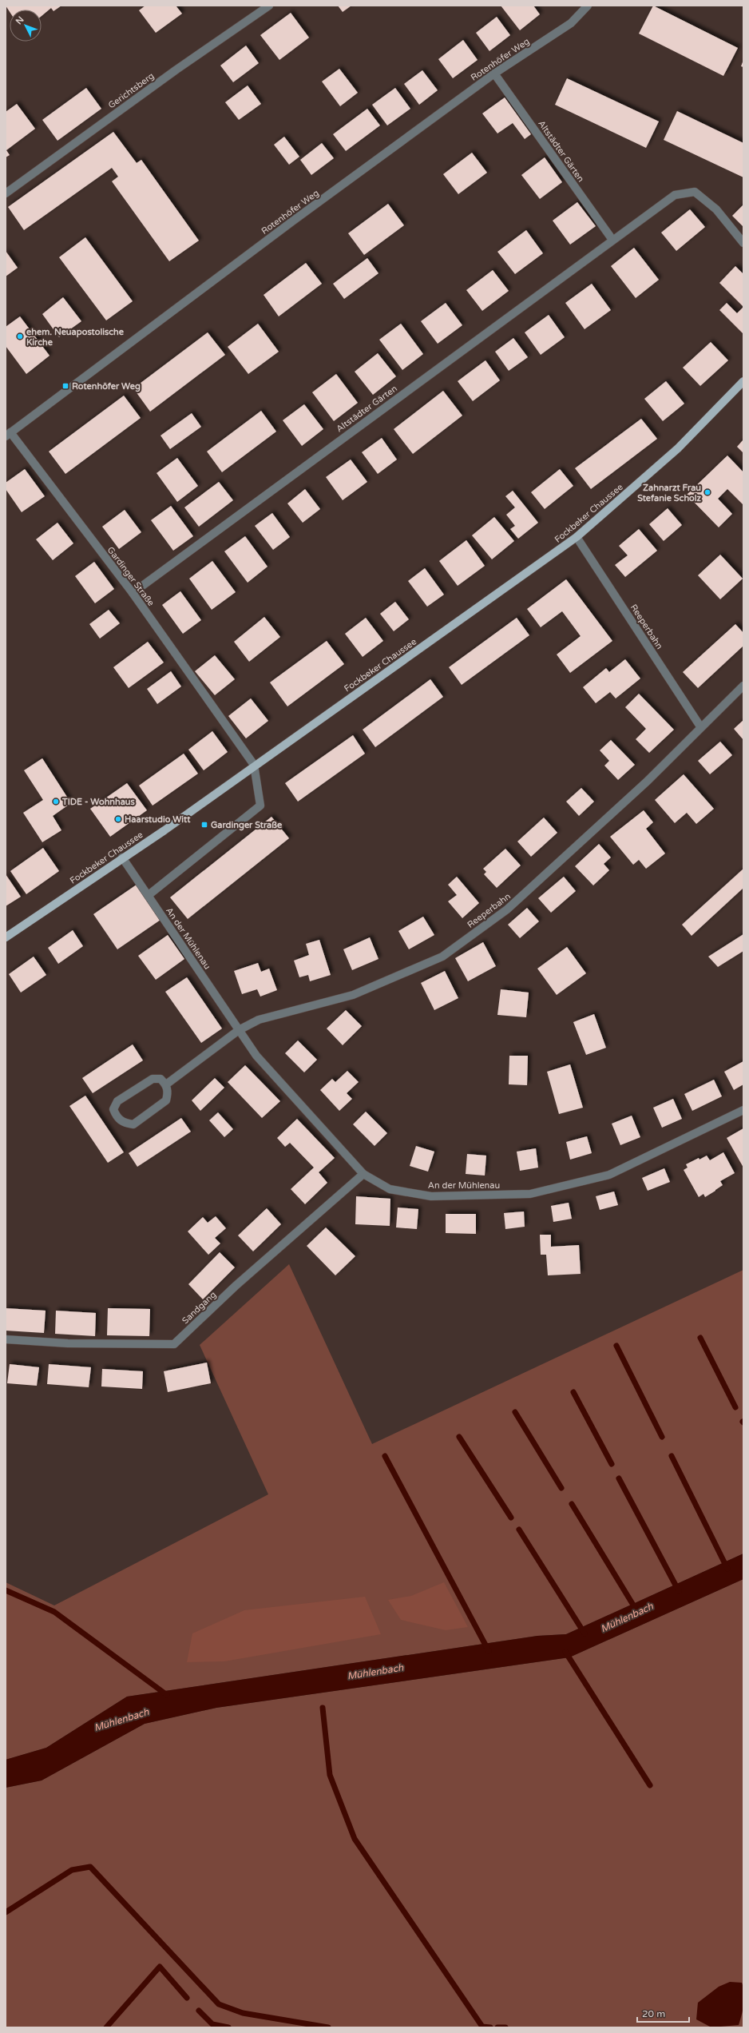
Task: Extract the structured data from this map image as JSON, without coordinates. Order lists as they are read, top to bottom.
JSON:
{
  "streets": {
    "main road": ["Fockbeker Chaussee"],
    "street": [
      "Rotenhöfer Weg",
      "Gerichtsberg",
      "Altstädter Gärten",
      "Gardinger Straße",
      "Reeperbahn",
      "An der Mühlenau",
      "Sandgang"
    ]
  },
  "crossings": [
    ["Rotenhöfer Weg", "Altstädter Gärten"],
    ["Rotenhöfer Weg", "Gardinger Straße"],
    ["Altstädter Gärten", "Gardinger Straße"],
    ["Fockbeker Chaussee", "Gardinger Straße"],
    ["Fockbeker Chaussee", "Reeperbahn"],
    ["Fockbeker Chaussee", "An der Mühlenau"],
    ["Reeperbahn", "An der Mühlenau"],
    ["An der Mühlenau", "Sandgang"]
  ],
  "water": ["Mühlenbach"],
  "places": {
    "other": [
      "ehem. Neuapostolische Kirche",
      "Zahnarzt Frau Stefanie Scholz",
      "TIDE - Wohnhaus",
      "Haarstudio Witt"
    ],
    "transit": ["Rotenhöfer Weg", "Gardinger Straße"]
  },
  "scale_bar": "20 m",
  "north": "top left"
}
